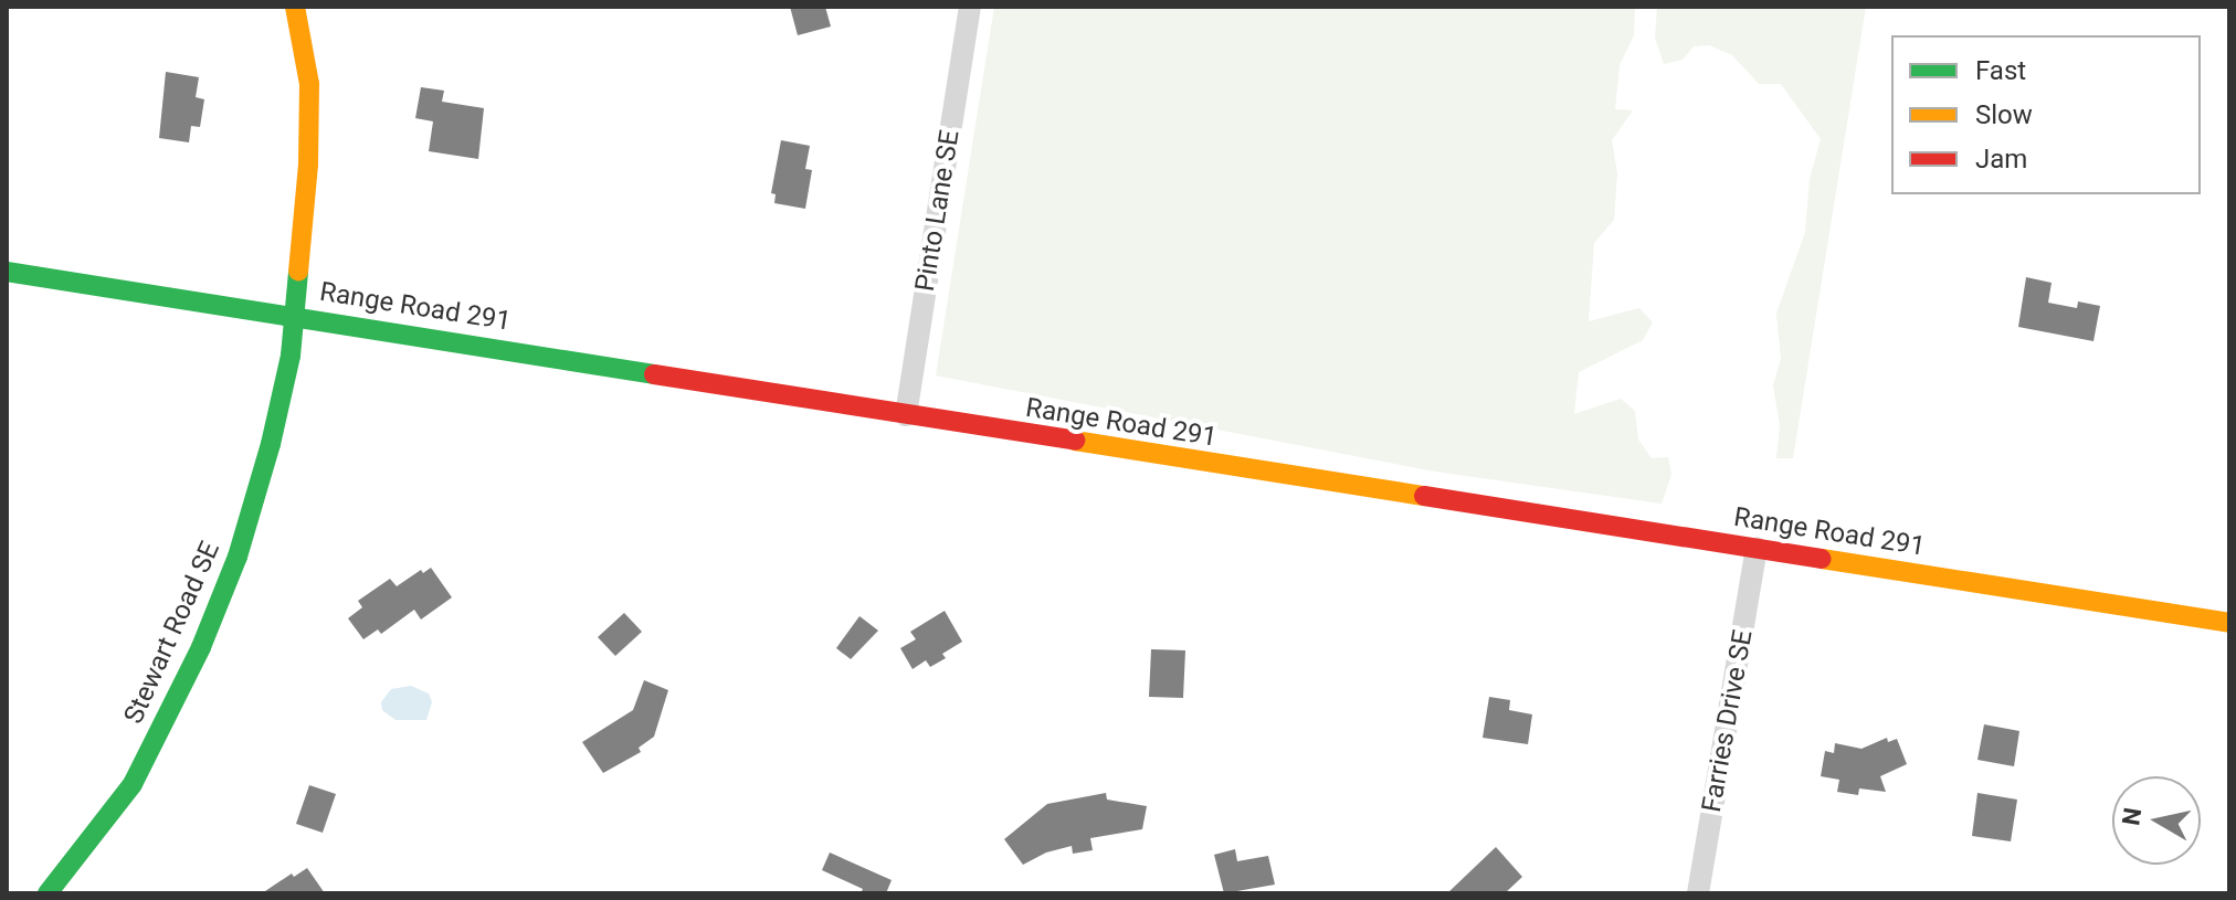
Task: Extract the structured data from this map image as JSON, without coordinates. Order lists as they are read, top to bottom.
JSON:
{
  "streets": {
    "street": [
      "Pinto Lane SE",
      "Range Road 291",
      "Stewart Road SE",
      "Farries Drive SE"
    ]
  },
  "crossings": [
    ["Pinto Lane SE", "Range Road 291"],
    ["Range Road 291", "Stewart Road SE"],
    ["Range Road 291", "Farries Drive SE"]
  ],
  "legend": ["Fast", "Slow", "Jam"],
  "north": "left"
}
